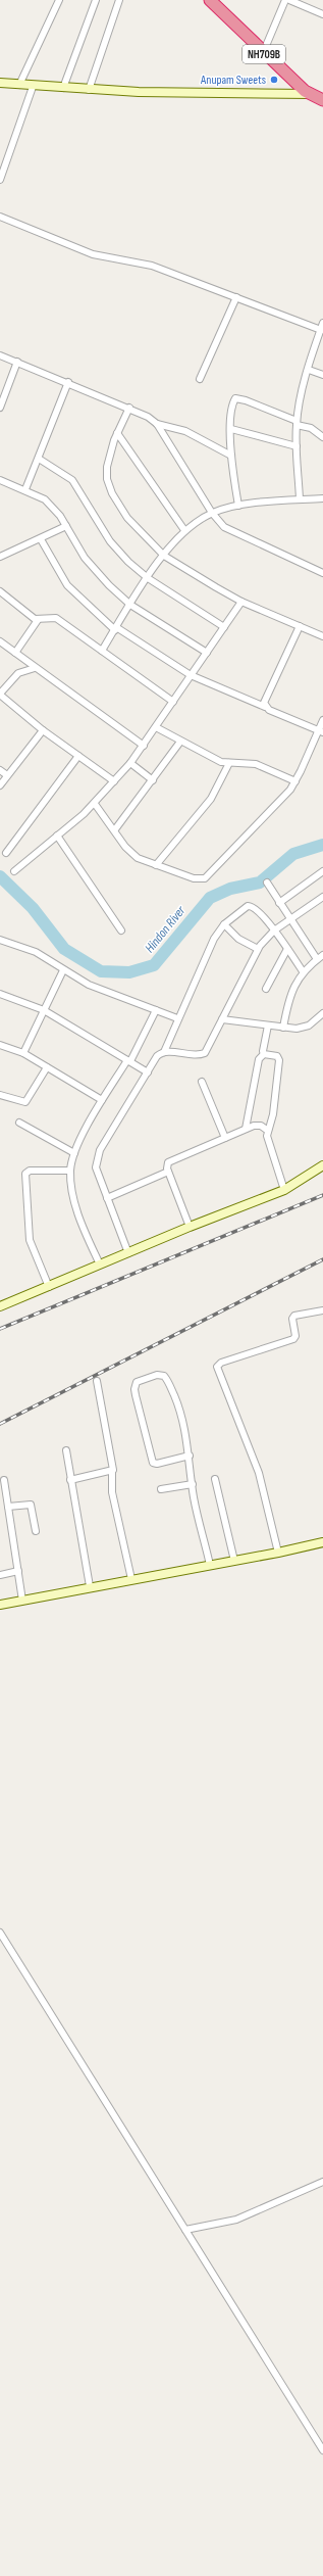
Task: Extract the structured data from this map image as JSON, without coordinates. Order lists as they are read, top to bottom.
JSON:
{
  "streets": {
    "highway": ["NH709B"]
  },
  "water": ["Hindon River"],
  "places": ["Anupam Sweets"]
}
